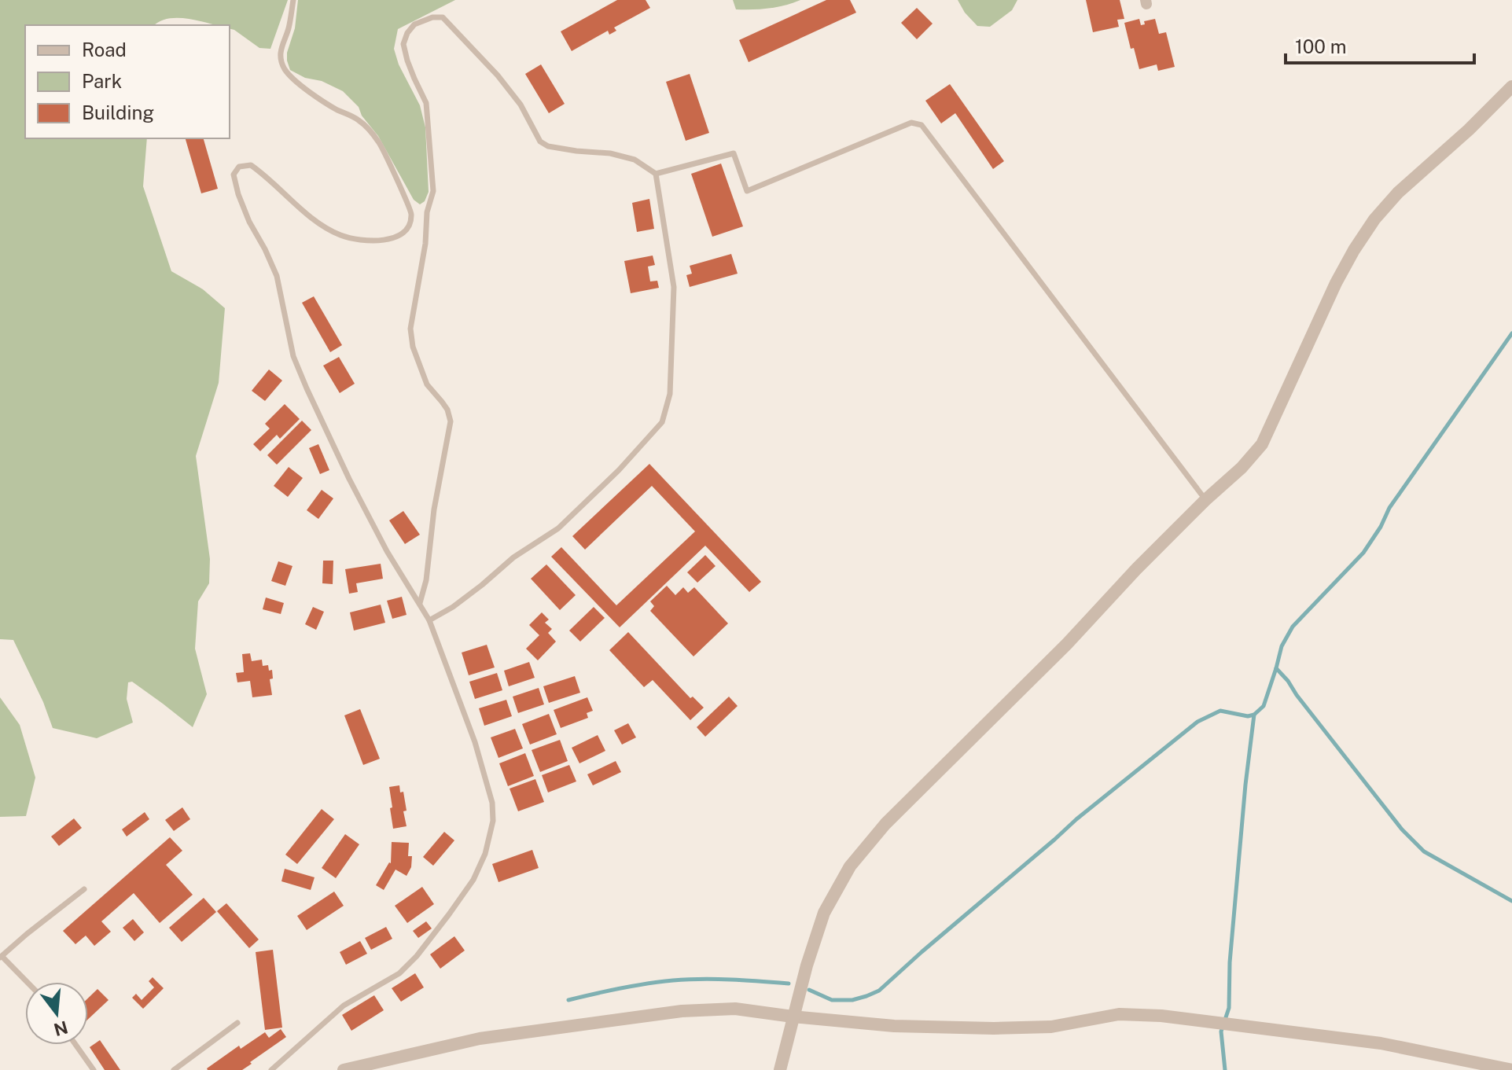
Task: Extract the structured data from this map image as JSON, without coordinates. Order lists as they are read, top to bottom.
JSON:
{
  "legend": ["Road", "Park", "Building"],
  "scale_bar": "100 m",
  "north": "bottom"
}
